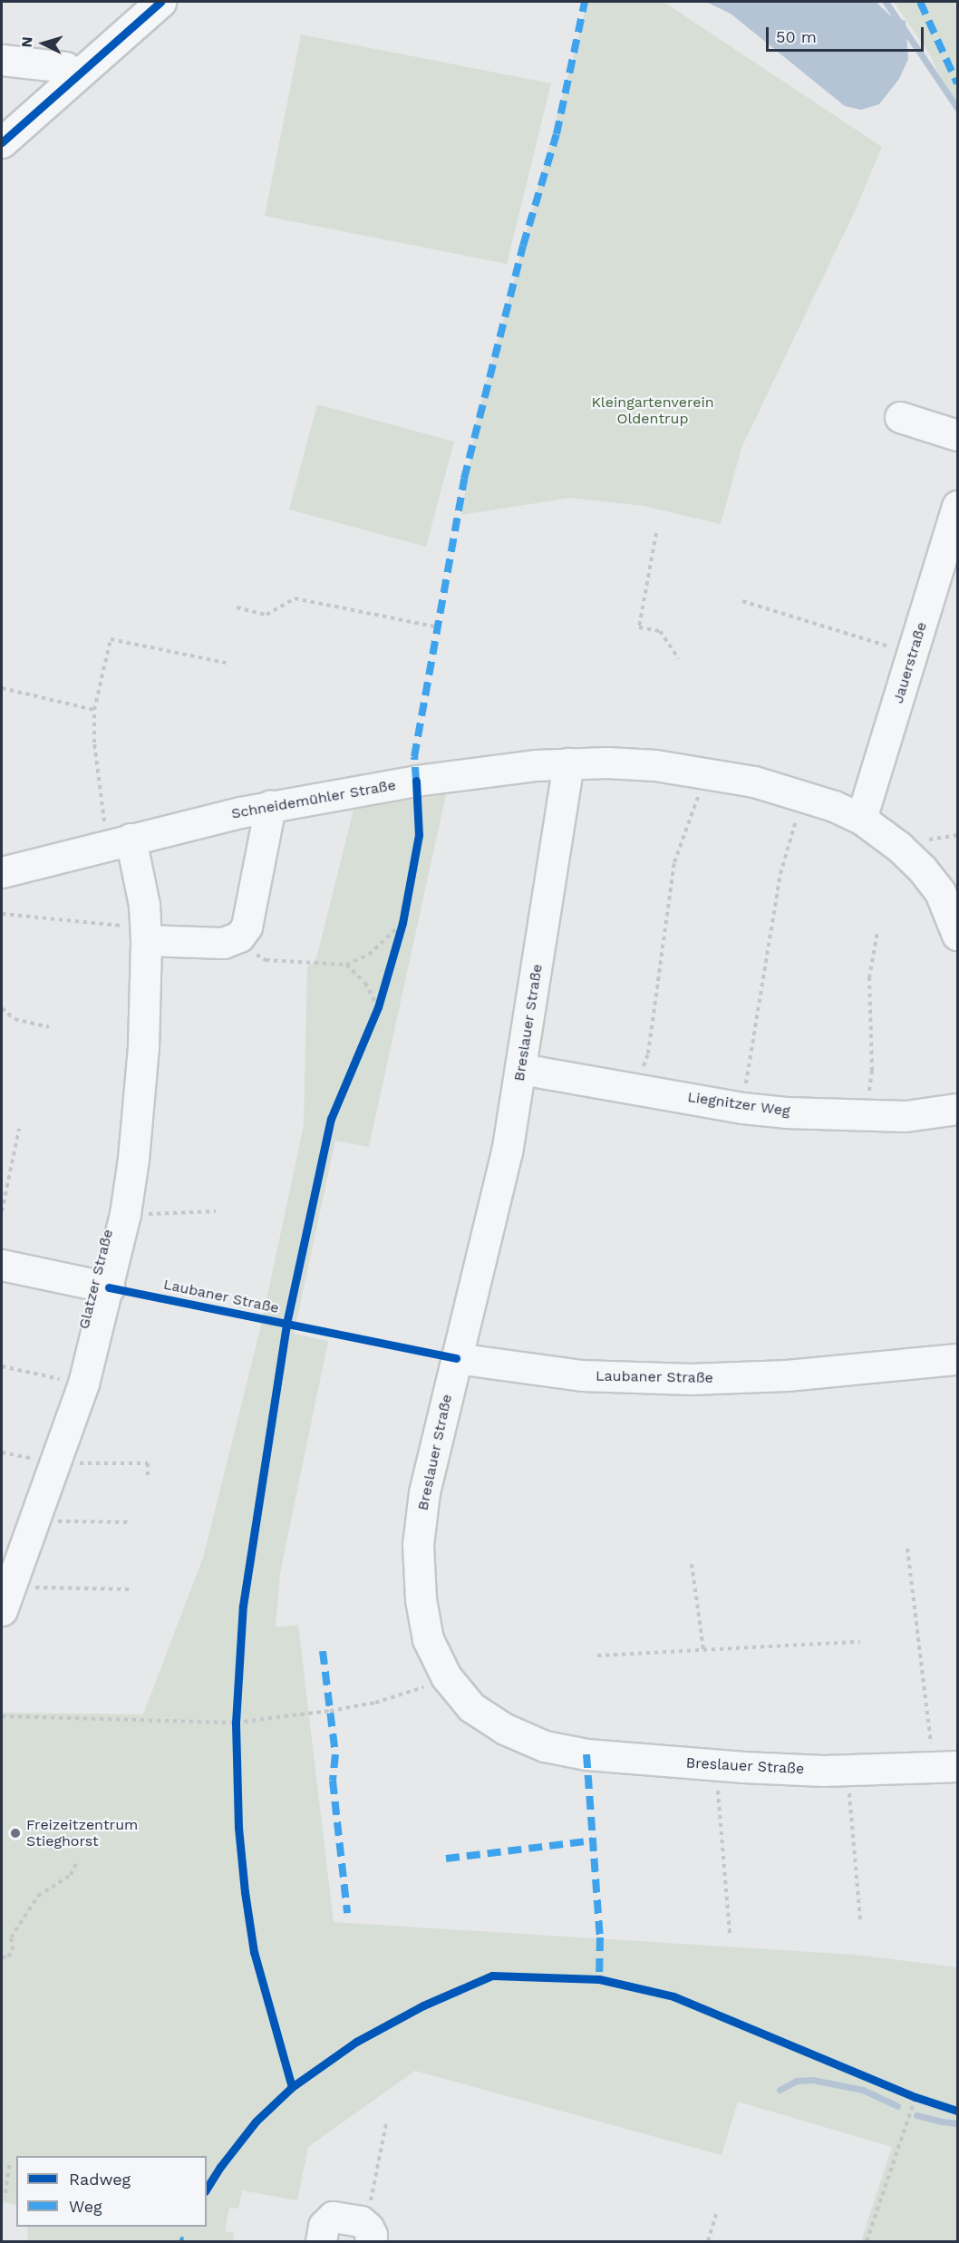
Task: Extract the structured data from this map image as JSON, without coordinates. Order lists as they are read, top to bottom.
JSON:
{
  "streets": {
    "street": [
      "Jauerstraße",
      "Schneidemühler Straße",
      "Breslauer Straße",
      "Liegnitzer Weg",
      "Glatzer Straße",
      "Laubaner Straße"
    ]
  },
  "crossings": [
    ["Jauerstraße", "Schneidemühler Straße"],
    ["Schneidemühler Straße", "Breslauer Straße"],
    ["Schneidemühler Straße", "Glatzer Straße"],
    ["Breslauer Straße", "Liegnitzer Weg"],
    ["Breslauer Straße", "Laubaner Straße"]
  ],
  "parks": ["Kleingartenverein Oldentrup"],
  "places": ["Freizeitzentrum Stieghorst"],
  "legend": ["Radweg", "Weg"],
  "scale_bar": "50 m",
  "north": "left"
}
